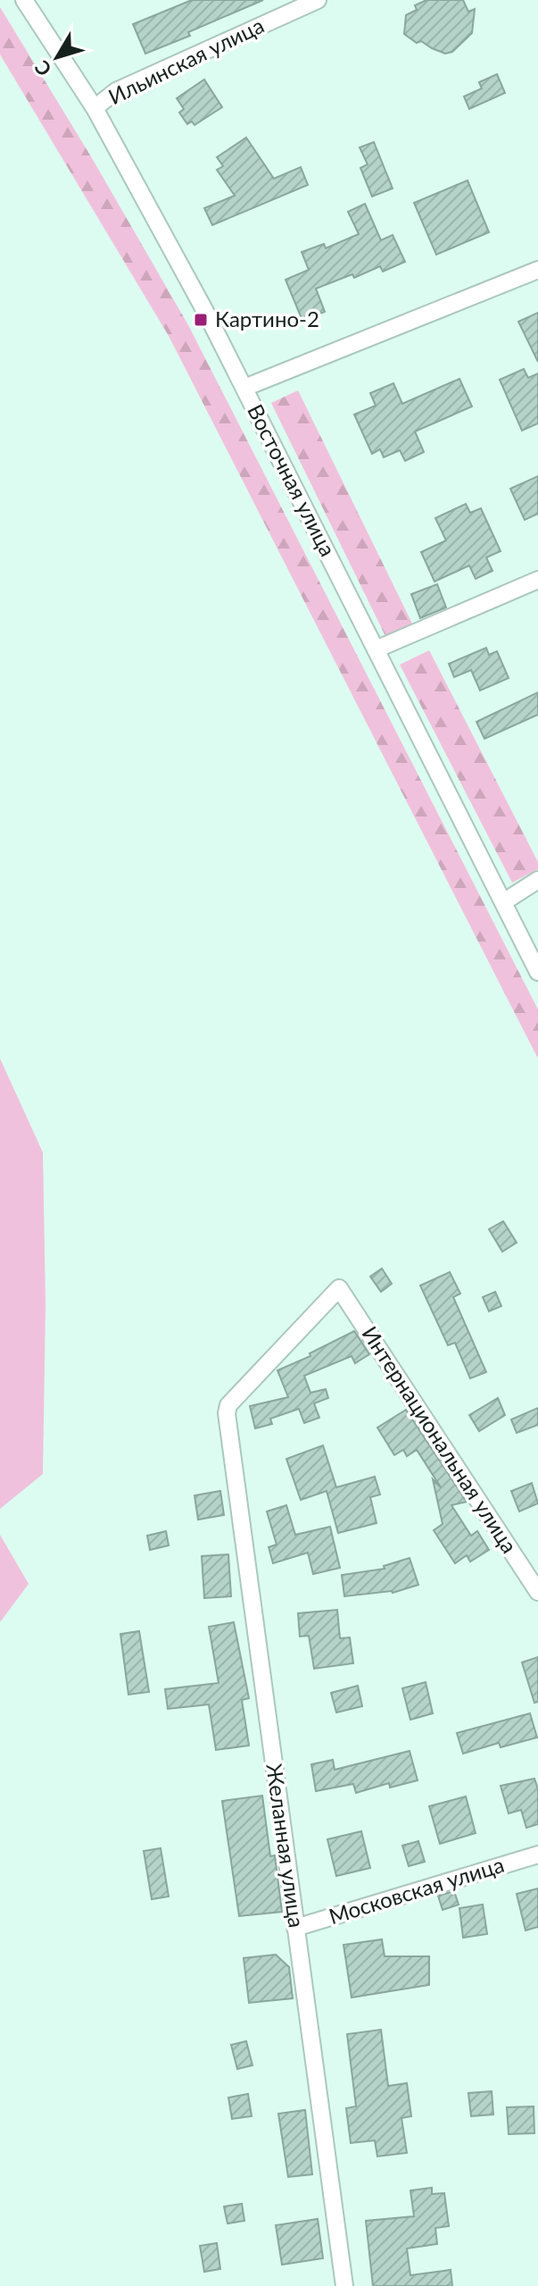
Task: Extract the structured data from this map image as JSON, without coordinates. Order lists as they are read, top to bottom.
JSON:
{
  "streets": {
    "street": [
      "Ильинская улица",
      "Восточная улица",
      "Интернациональная улица",
      "Желанная улица",
      "Московская улица"
    ]
  },
  "crossings": [
    ["Ильинская улица", "Восточная улица"],
    ["Интернациональная улица", "Желанная улица"],
    ["Желанная улица", "Московская улица"]
  ],
  "places": {
    "transit": ["Картино-2"]
  },
  "north": "bottom left"
}
